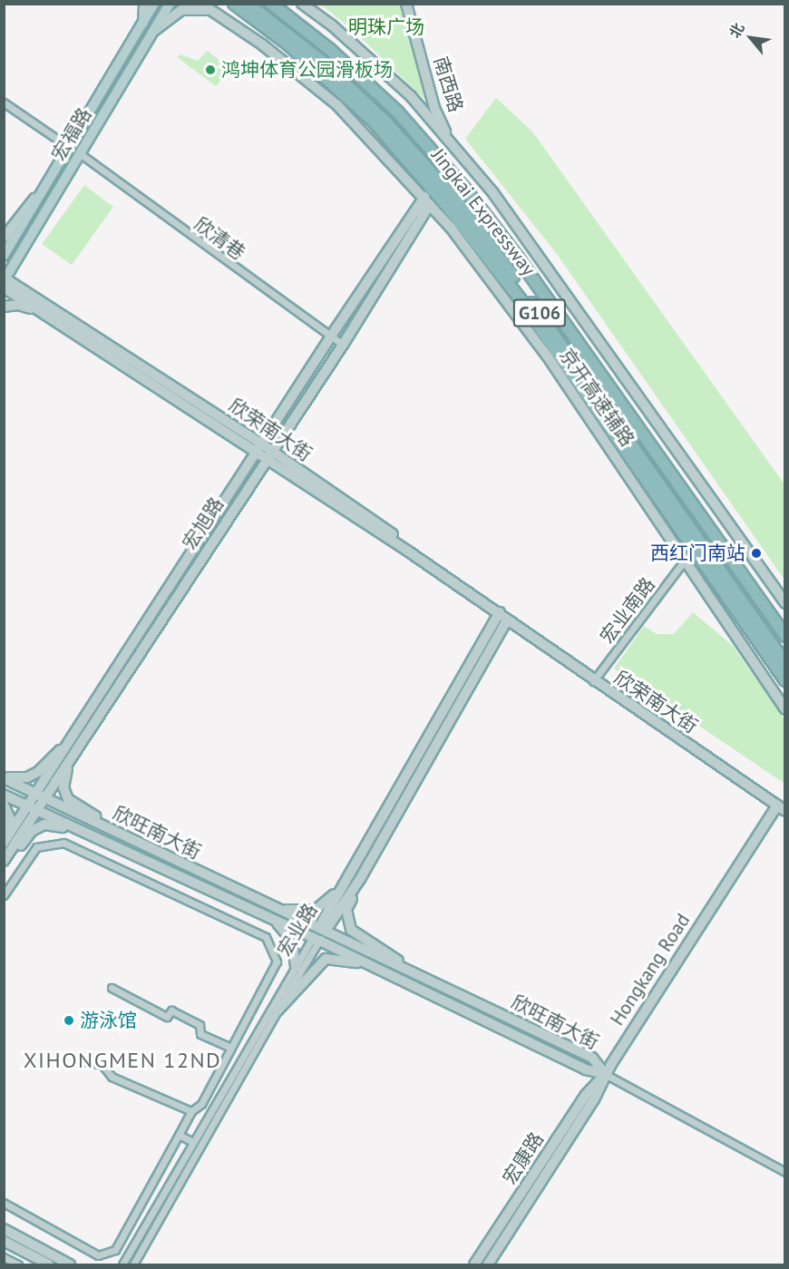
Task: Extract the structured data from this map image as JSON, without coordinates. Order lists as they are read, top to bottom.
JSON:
{
  "streets": {
    "highway": ["Jingkai Expressway", "G106"],
    "main road": ["宏福路"],
    "street": [
      "南西路",
      "欣清巷",
      "京开高速辅路",
      "欣荣南大街",
      "宏旭路",
      "宏业南路",
      "欣旺南大街",
      "宏业路",
      "Hongkang Road",
      "宏康路"
    ]
  },
  "crossings": [
    ["南西路", "京开高速辅路"],
    ["宏福路", "欣清巷"],
    ["宏福路", "欣荣南大街"],
    ["欣清巷", "宏旭路"],
    ["京开高速辅路", "宏旭路"],
    ["京开高速辅路", "宏业南路"],
    ["欣荣南大街", "宏旭路"],
    ["欣荣南大街", "宏业南路"],
    ["欣荣南大街", "宏业路"],
    ["欣荣南大街", "Hongkang Road"],
    ["宏旭路", "欣旺南大街"],
    ["欣旺南大街", "宏业路"],
    ["欣旺南大街", "Hongkang Road"],
    ["欣旺南大街", "宏康路"],
    ["Hongkang Road", "宏康路"]
  ],
  "districts": ["XIHONGMEN 12ND"],
  "parks": ["明珠广场"],
  "places": ["鸿坤体育公园滑板场", "西红门南站", "游泳馆"],
  "north": "top left"
}
